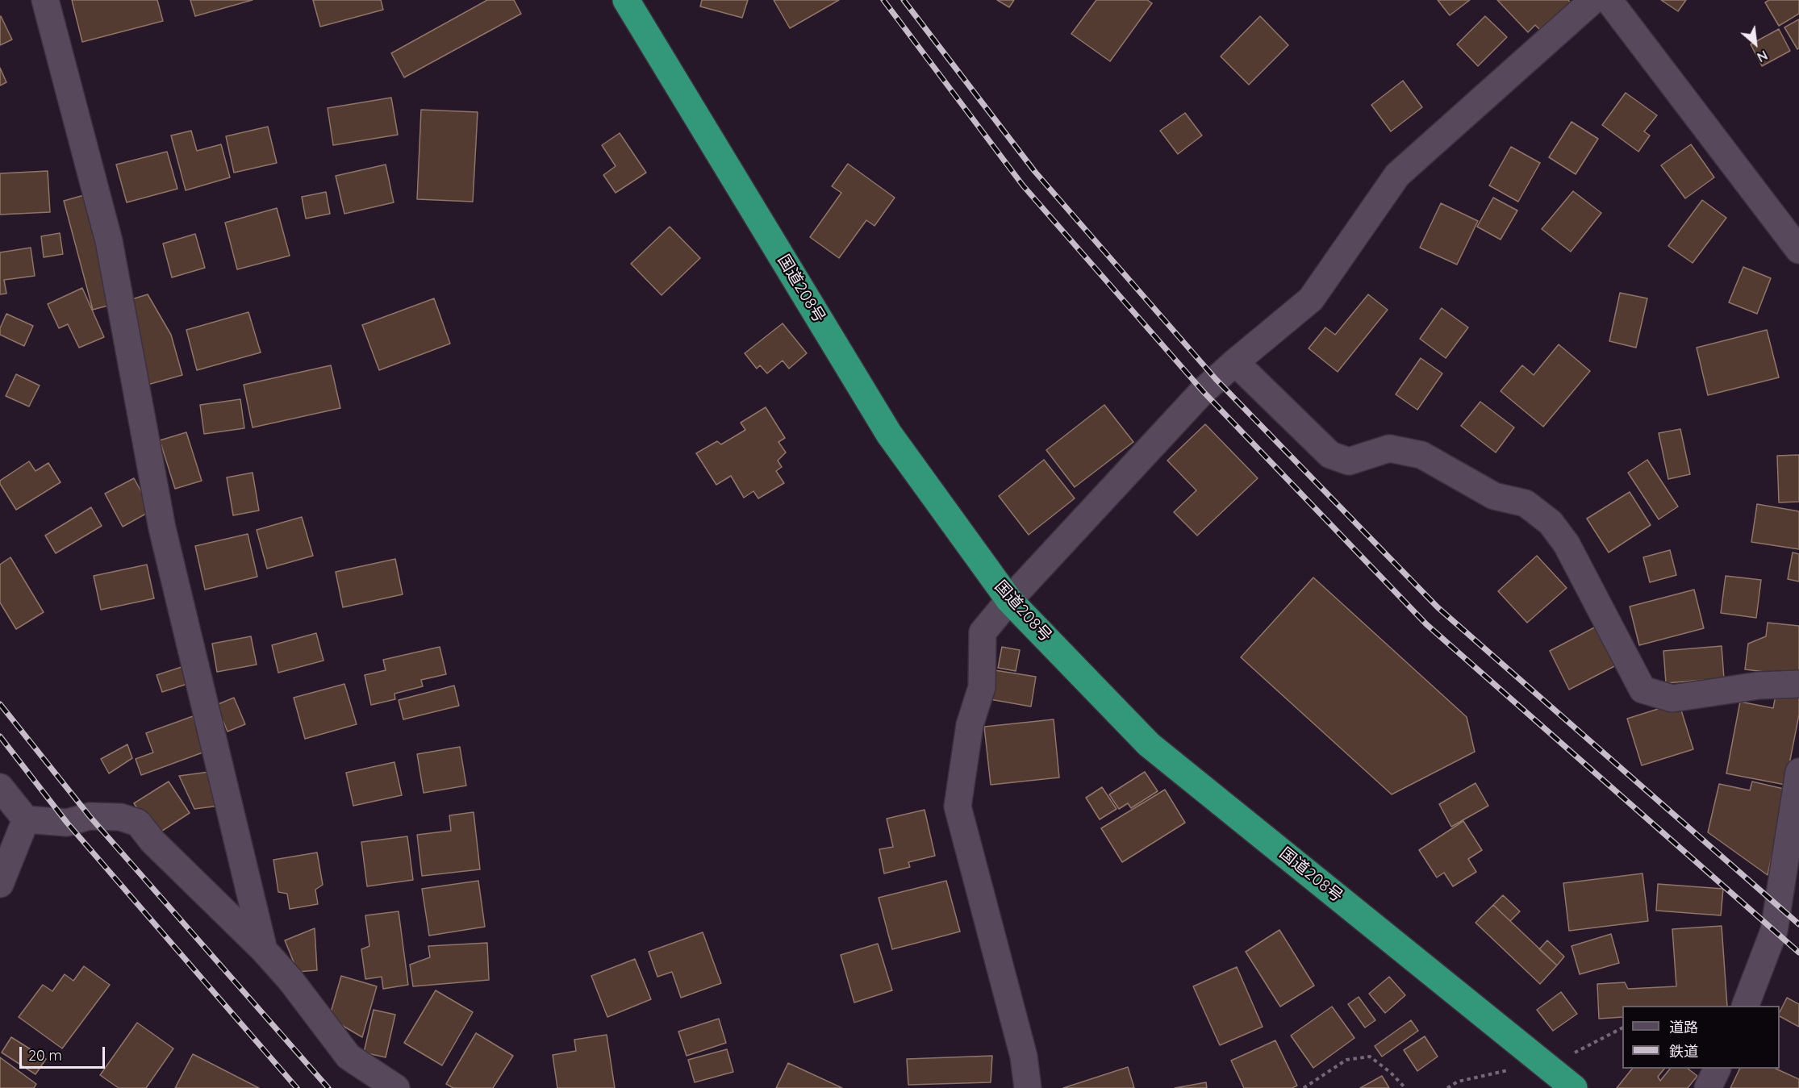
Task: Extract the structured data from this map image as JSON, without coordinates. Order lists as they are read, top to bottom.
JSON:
{
  "streets": {
    "highway": ["国道208号"]
  },
  "legend": ["道路", "鉄道"],
  "scale_bar": "20 m",
  "north": "bottom right"
}
